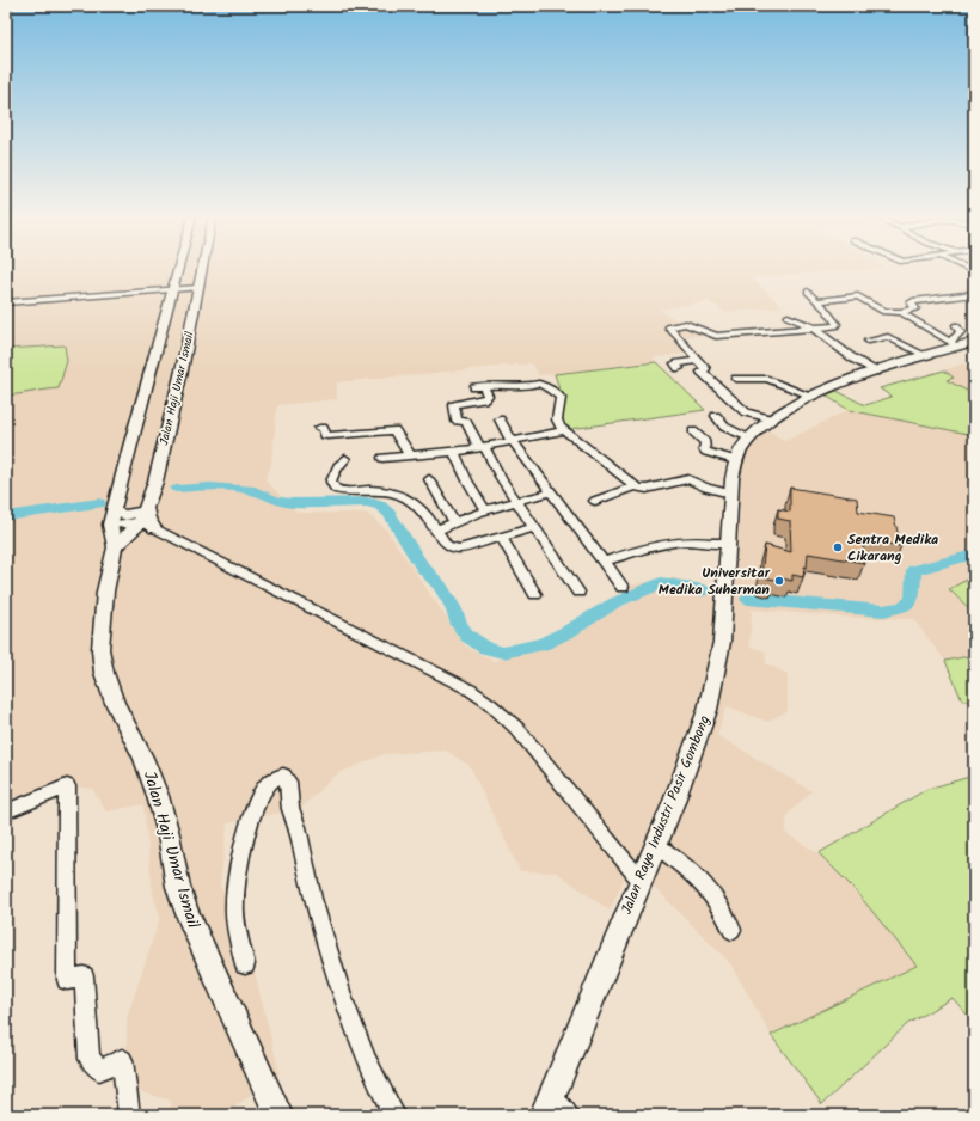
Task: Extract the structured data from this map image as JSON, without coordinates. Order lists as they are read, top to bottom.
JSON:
{
  "streets": {
    "main road": ["Jalan Haji Umar Ismail", "Jalan Raya Industri Pasir Gombong"]
  },
  "places": ["Sentra Medika Cikarang", "Universitar Medika Suherman"]
}
